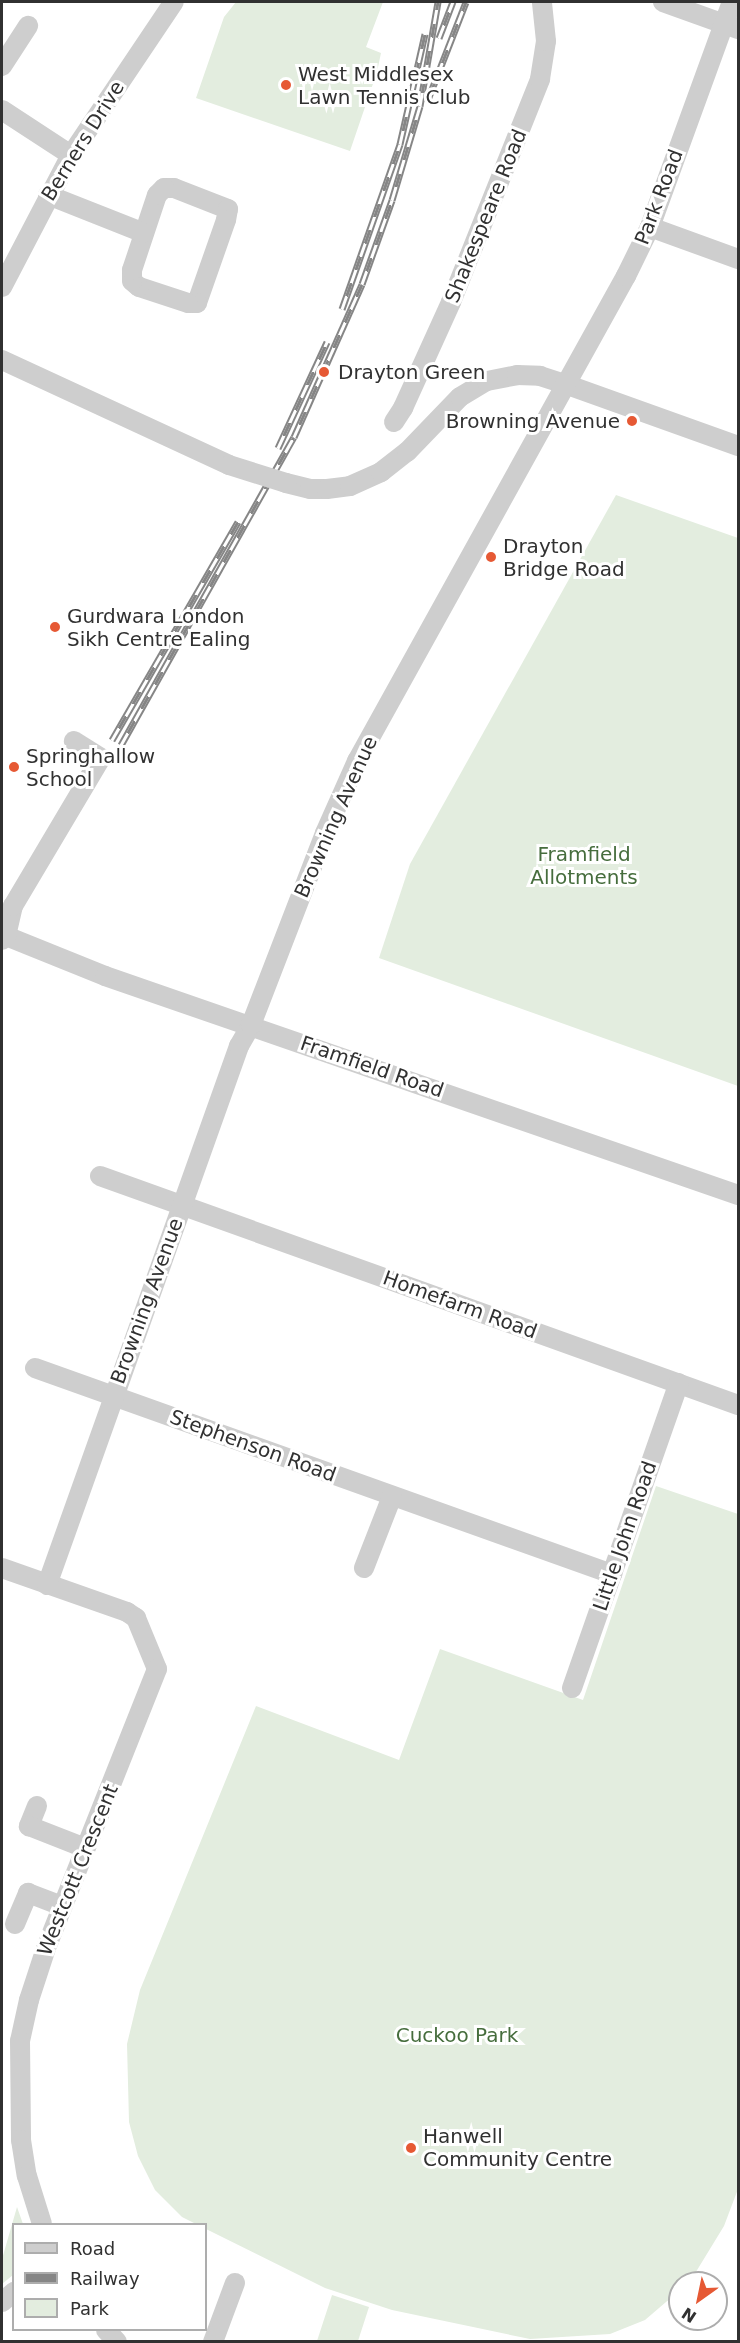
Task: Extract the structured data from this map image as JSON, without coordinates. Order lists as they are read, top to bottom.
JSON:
{
  "streets": {
    "street": [
      "Berners Drive",
      "Park Road",
      "Shakespeare Road",
      "Browning Avenue",
      "Framfield Road",
      "Homefarm Road",
      "Stephenson Road",
      "Little John Road",
      "Westcott Crescent"
    ]
  },
  "crossings": [
    ["Park Road", "Browning Avenue"],
    ["Browning Avenue", "Framfield Road"],
    ["Browning Avenue", "Homefarm Road"],
    ["Browning Avenue", "Stephenson Road"],
    ["Browning Avenue", "Westcott Crescent"],
    ["Homefarm Road", "Little John Road"],
    ["Stephenson Road", "Little John Road"]
  ],
  "parks": ["Framfield Allotments", "Cuckoo Park"],
  "places": [
    "West Middlesex Lawn Tennis Club",
    "Drayton Green",
    "Browning Avenue",
    "Drayton Bridge Road",
    "Gurdwara London Sikh Centre Ealing",
    "Springhallow School",
    "Hanwell Community Centre"
  ],
  "legend": ["Road", "Railway", "Park"],
  "north": "bottom left"
}
